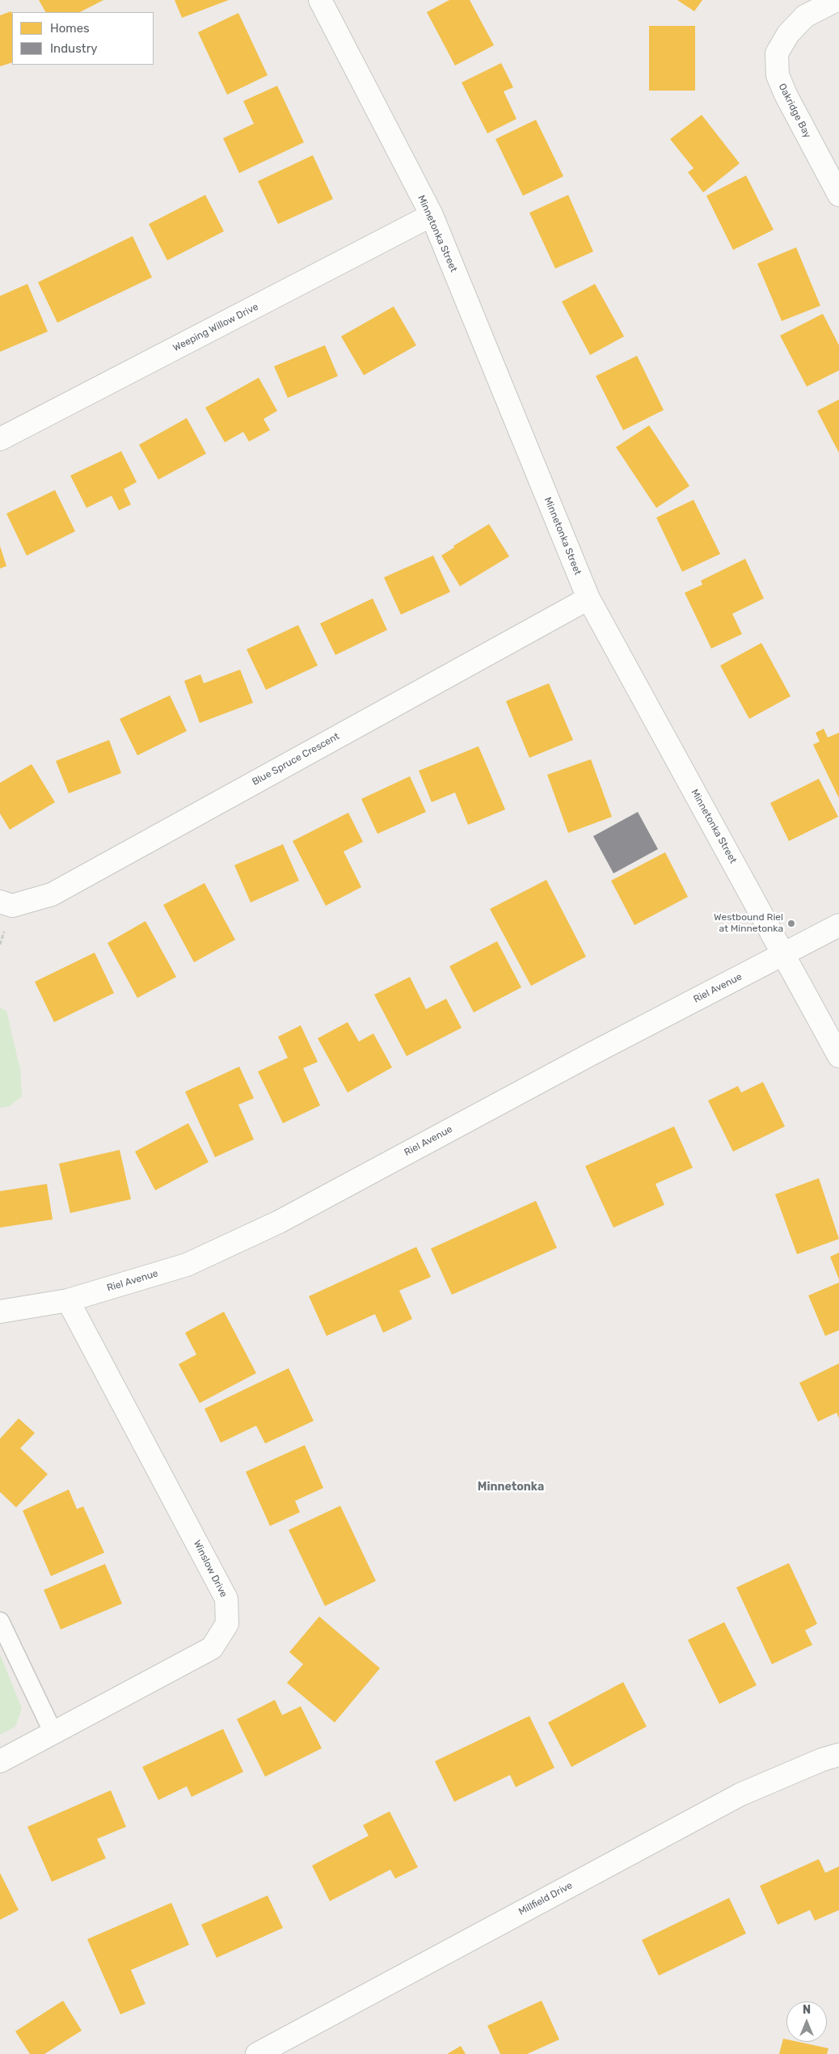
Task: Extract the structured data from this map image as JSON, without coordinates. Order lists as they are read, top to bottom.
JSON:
{
  "streets": {
    "street": [
      "Oakridge Bay",
      "Minnetonka Street",
      "Weeping Willow Drive",
      "Blue Spruce Crescent",
      "Riel Avenue",
      "Winslow Drive",
      "Millfield Drive"
    ]
  },
  "crossings": [
    ["Minnetonka Street", "Weeping Willow Drive"],
    ["Minnetonka Street", "Blue Spruce Crescent"],
    ["Minnetonka Street", "Riel Avenue"],
    ["Riel Avenue", "Winslow Drive"]
  ],
  "districts": ["Minnetonka"],
  "places": ["Westbound Riel at Minnetonka"],
  "legend": ["Homes", "Industry"],
  "north": "top"
}
